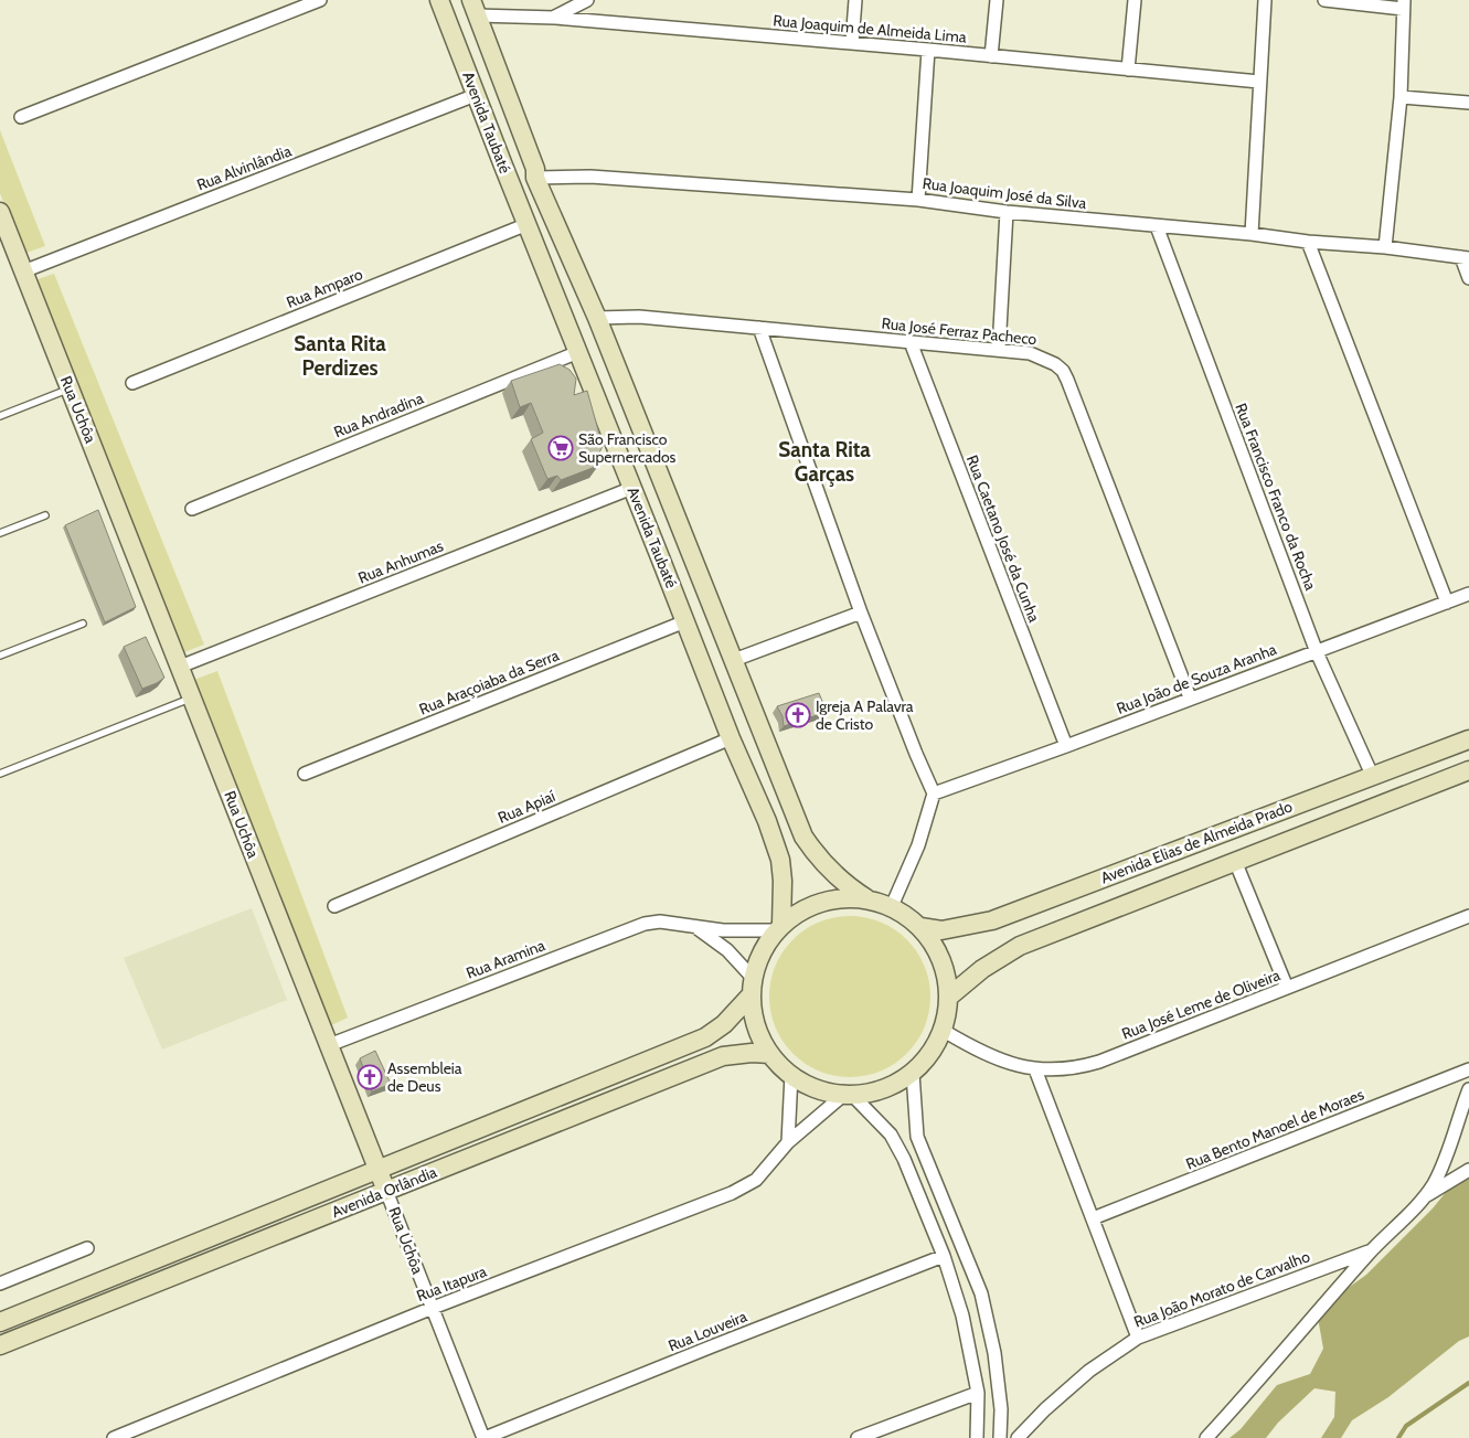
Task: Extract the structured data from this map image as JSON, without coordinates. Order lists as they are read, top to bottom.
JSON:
{
  "streets": {
    "street": [
      "Rua Joaquim de Almeida Lima",
      "Avenida Taubaté",
      "Rua Alvinlândia",
      "Rua Joaquim José da Silva",
      "Rua Amparo",
      "Rua José Ferraz Pacheco",
      "Rua Uchôa",
      "Rua Andradina",
      "Rua Francisco Franco da Rocha",
      "Rua Caetano José da Cunha",
      "Rua Anhumas",
      "Rua João de Souza Aranha",
      "Rua Araçoiaba da Serra",
      "Rua Apiaí",
      "Avenida Elias de Almeida Prado",
      "Rua Aramina",
      "Rua José Leme de Oliveira",
      "Rua Bento Manoel de Moraes",
      "Avenida Orlândia",
      "Rua Itapura",
      "Rua João Morato de Carvalho",
      "Rua Louveira"
    ]
  },
  "crossings": [
    ["Rua Joaquim de Almeida Lima", "Avenida Taubaté"],
    ["Avenida Taubaté", "Rua Alvinlândia"],
    ["Avenida Taubaté", "Rua Joaquim José da Silva"],
    ["Avenida Taubaté", "Rua Amparo"],
    ["Avenida Taubaté", "Rua José Ferraz Pacheco"],
    ["Avenida Taubaté", "Rua Andradina"],
    ["Avenida Taubaté", "Rua Anhumas"],
    ["Avenida Taubaté", "Rua Araçoiaba da Serra"],
    ["Avenida Taubaté", "Rua Apiaí"],
    ["Avenida Taubaté", "Rua Aramina"],
    ["Rua Alvinlândia", "Rua Uchôa"],
    ["Rua Joaquim José da Silva", "Rua Francisco Franco da Rocha"],
    ["Rua José Ferraz Pacheco", "Rua Caetano José da Cunha"],
    ["Rua José Ferraz Pacheco", "Rua João de Souza Aranha"],
    ["Rua Uchôa", "Rua Anhumas"],
    ["Rua Uchôa", "Rua Aramina"],
    ["Rua Uchôa", "Avenida Orlândia"],
    ["Rua Uchôa", "Rua Itapura"],
    ["Rua Uchôa", "Rua Louveira"],
    ["Rua Francisco Franco da Rocha", "Rua João de Souza Aranha"],
    ["Rua Francisco Franco da Rocha", "Avenida Elias de Almeida Prado"],
    ["Rua Caetano José da Cunha", "Rua João de Souza Aranha"],
    ["Rua Aramina", "Avenida Orlândia"]
  ],
  "districts": ["Santa Rita Perdizes", "Santa Rita Garças"],
  "places": {
    "supermarket": ["São Francisco Supernercados"],
    "church": ["Igreja A Palavra de Cristo", "Assembleia de Deus"]
  }
}
